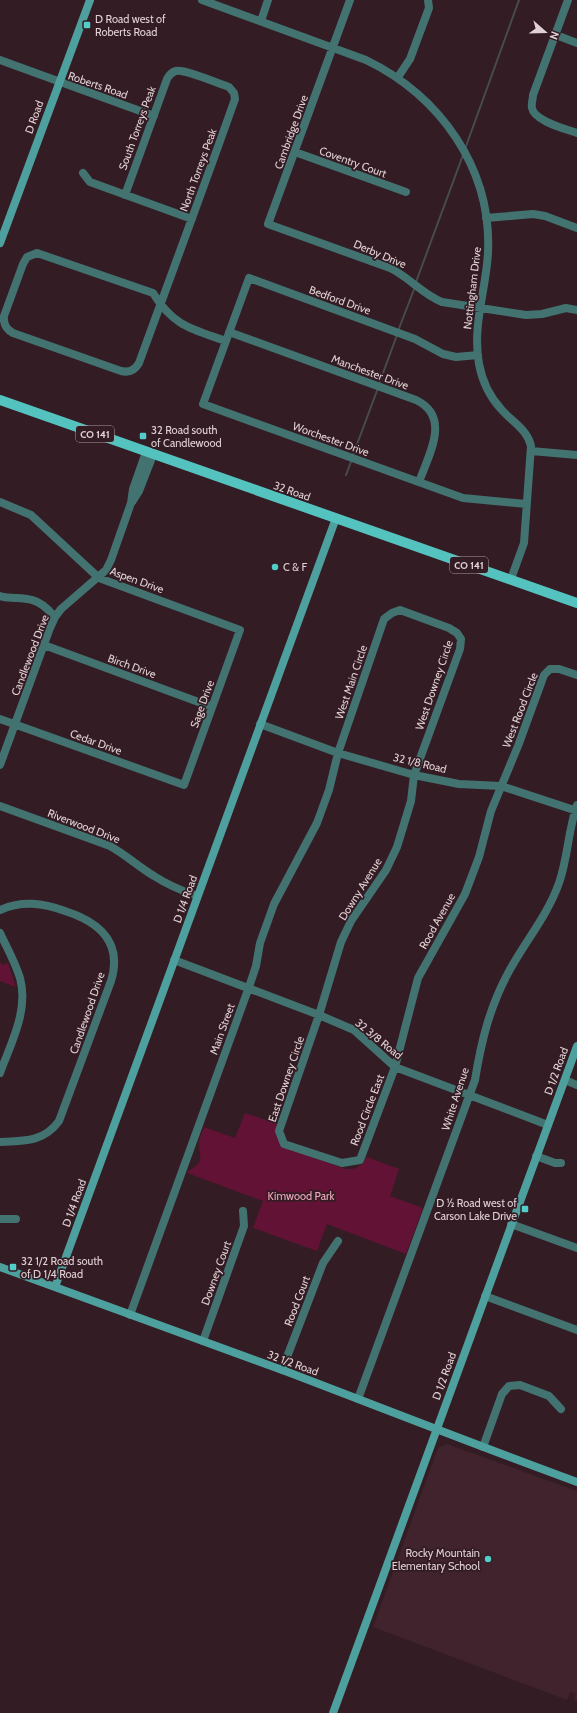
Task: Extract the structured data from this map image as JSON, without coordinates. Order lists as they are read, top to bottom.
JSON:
{
  "streets": {
    "main road": ["CO 141", "32 Road"],
    "street": [
      "Roberts Road",
      "D Road",
      "South Torreys Peak",
      "Cambridge Drive",
      "Coventry Court",
      "North Torreys Peak",
      "Derby Drive",
      "Nottingham Drive",
      "Bedford Drive",
      "Manchester Drive",
      "Worchester Drive",
      "Aspen Drive",
      "Candlewood Drive",
      "Birch Drive",
      "West Main Circle",
      "West Downey Circle",
      "Sage Drive",
      "West Rood Circle",
      "Cedar Drive",
      "32 1/8 Road",
      "Riverwood Drive",
      "Downy Avenue",
      "D 1/4 Road",
      "Rood Avenue",
      "Main Street",
      "32 3/8 Road",
      "D 1/2 Road",
      "East Downey Circle",
      "White Avenue",
      "Rood Circle East",
      "Downey Court",
      "Rood Court",
      "32 1/2 Road"
    ]
  },
  "crossings": [
    ["Roberts Road", "D Road"],
    ["Roberts Road", "South Torreys Peak"],
    ["South Torreys Peak", "North Torreys Peak"],
    ["Cambridge Drive", "Coventry Court"],
    ["Cambridge Drive", "Derby Drive"],
    ["Cambridge Drive", "Nottingham Drive"],
    ["Derby Drive", "Nottingham Drive"],
    ["Nottingham Drive", "Bedford Drive"],
    ["Nottingham Drive", "Worchester Drive"],
    ["Nottingham Drive", "32 Road"],
    ["Bedford Drive", "Manchester Drive"],
    ["Bedford Drive", "Worchester Drive"],
    ["Manchester Drive", "Worchester Drive"],
    ["32 Road", "Candlewood Drive"],
    ["32 Road", "D 1/4 Road"],
    ["Aspen Drive", "Candlewood Drive"],
    ["Aspen Drive", "Sage Drive"],
    ["Candlewood Drive", "Birch Drive"],
    ["Candlewood Drive", "Cedar Drive"],
    ["Birch Drive", "Sage Drive"],
    ["West Main Circle", "West Downey Circle"],
    ["West Main Circle", "32 1/8 Road"],
    ["West Main Circle", "Main Street"],
    ["West Downey Circle", "32 1/8 Road"],
    ["West Downey Circle", "Downy Avenue"],
    ["Sage Drive", "Cedar Drive"],
    ["West Rood Circle", "32 1/8 Road"],
    ["West Rood Circle", "Rood Avenue"],
    ["32 1/8 Road", "Downy Avenue"],
    ["32 1/8 Road", "D 1/4 Road"],
    ["32 1/8 Road", "Rood Avenue"],
    ["32 1/8 Road", "Main Street"],
    ["32 1/8 Road", "White Avenue"],
    ["Riverwood Drive", "D 1/4 Road"],
    ["Downy Avenue", "32 3/8 Road"],
    ["Downy Avenue", "East Downey Circle"],
    ["D 1/4 Road", "32 3/8 Road"],
    ["D 1/4 Road", "32 1/2 Road"],
    ["Rood Avenue", "32 3/8 Road"],
    ["Rood Avenue", "Rood Circle East"],
    ["Main Street", "32 3/8 Road"],
    ["Main Street", "32 1/2 Road"],
    ["32 3/8 Road", "D 1/2 Road"],
    ["32 3/8 Road", "East Downey Circle"],
    ["32 3/8 Road", "White Avenue"],
    ["32 3/8 Road", "Rood Circle East"],
    ["D 1/2 Road", "32 1/2 Road"],
    ["East Downey Circle", "Rood Circle East"],
    ["White Avenue", "32 1/2 Road"],
    ["Downey Court", "32 1/2 Road"],
    ["Rood Court", "32 1/2 Road"]
  ],
  "parks": ["Kimwood Park"],
  "places": {
    "transit": [
      "D Road west of Roberts Road",
      "32 Road south of Candlewood",
      "D ½ Road west of Carson Lake Drive",
      "32 1/2 Road south of D 1/4 Road"
    ],
    "other": ["C & F", "Rocky Mountain Elementary School"]
  },
  "north": "right"
}
